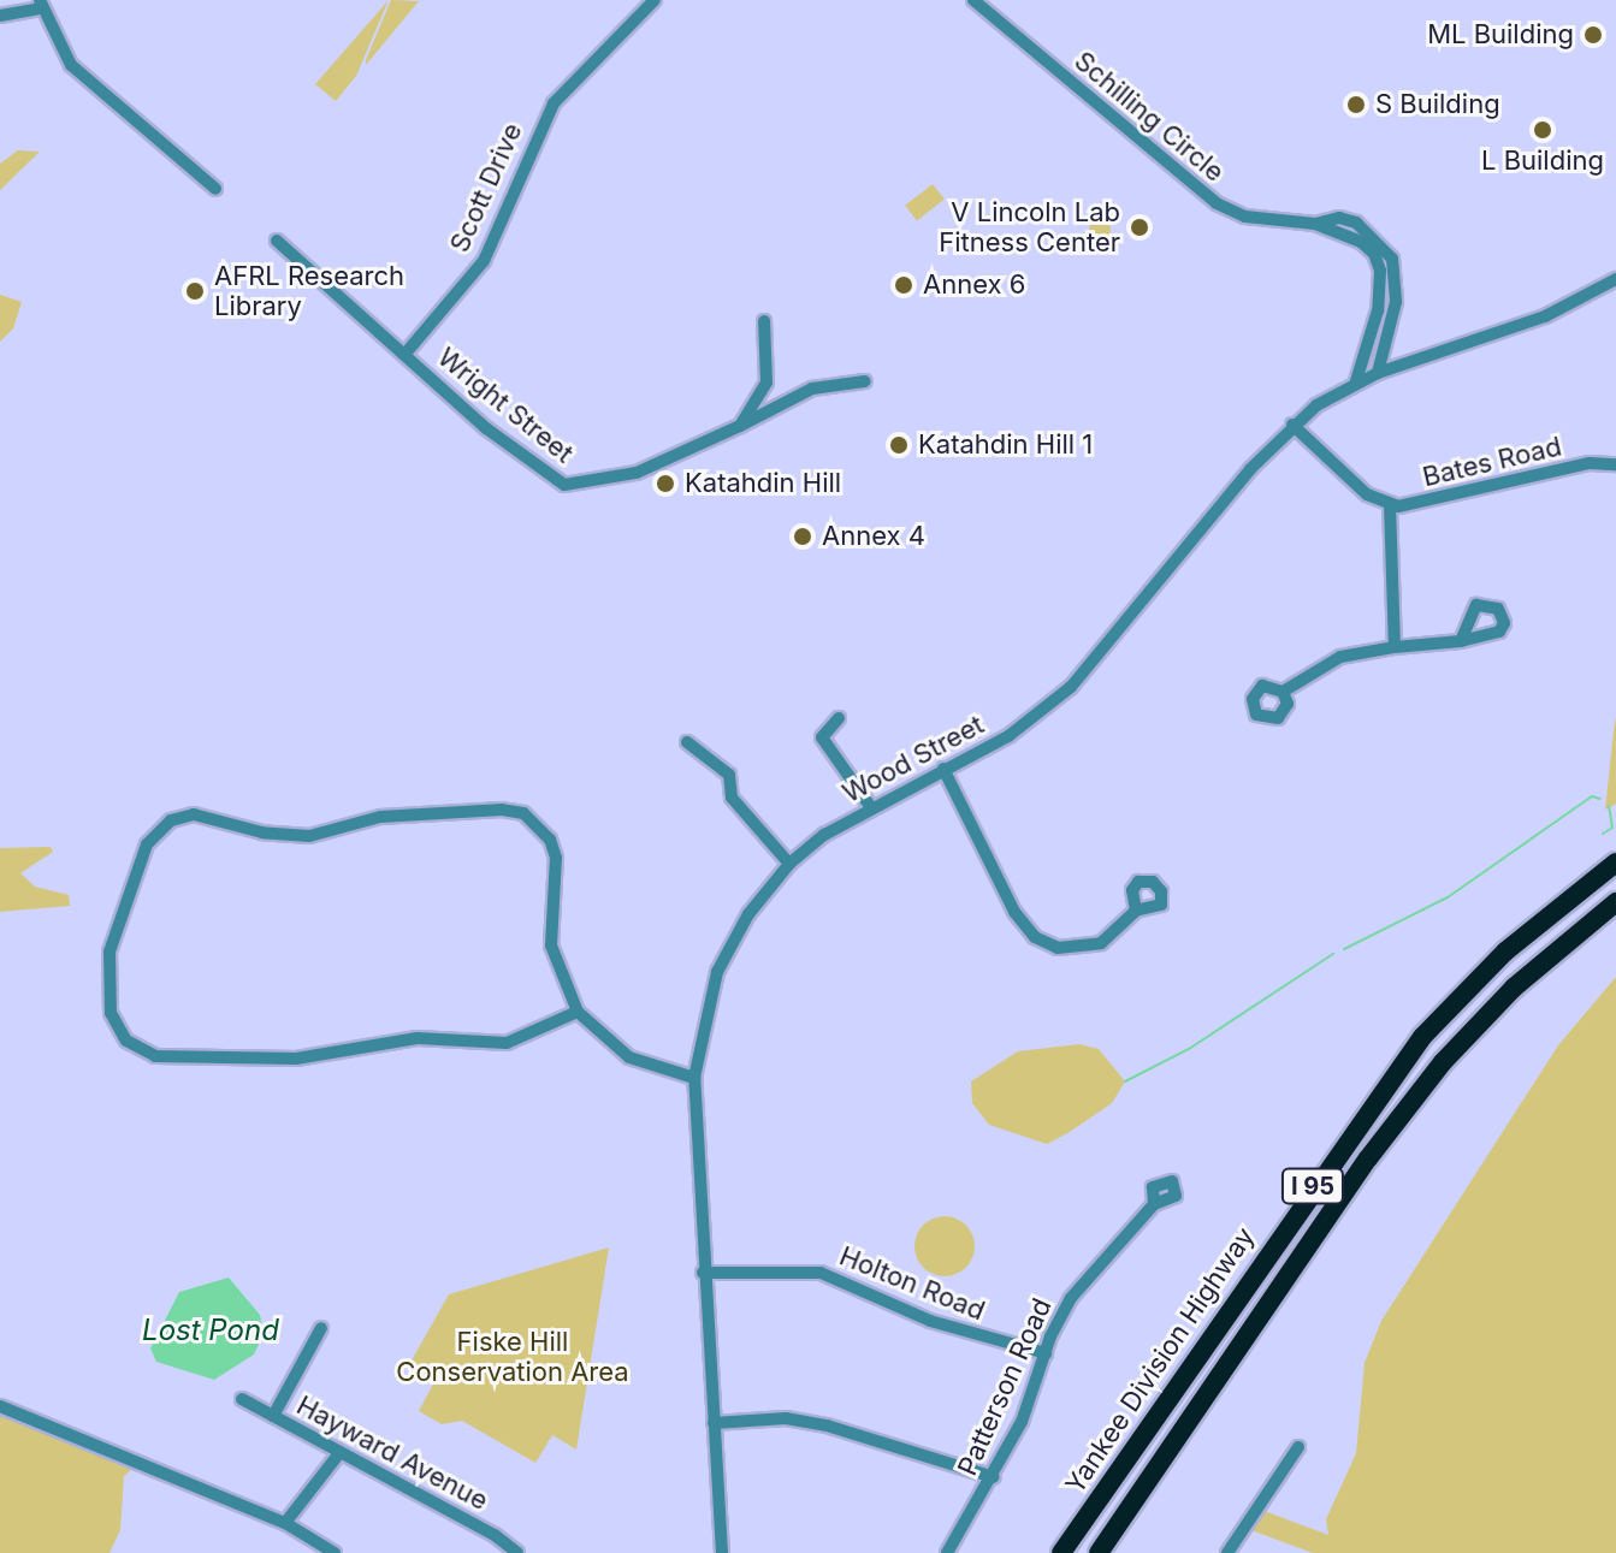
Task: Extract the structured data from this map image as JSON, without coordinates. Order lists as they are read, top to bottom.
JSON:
{
  "streets": {
    "highway": ["I 95", "Yankee Division Highway"],
    "street": [
      "Schilling Circle",
      "Scott Drive",
      "Wright Street",
      "Bates Road",
      "Wood Street",
      "Holton Road",
      "Patterson Road",
      "Hayward Avenue"
    ]
  },
  "crossings": [
    ["Schilling Circle", "Wood Street"],
    ["Scott Drive", "Wright Street"],
    ["Bates Road", "Wood Street"],
    ["Wood Street", "Holton Road"],
    ["Holton Road", "Patterson Road"]
  ],
  "water": ["Lost Pond"],
  "parks": ["Fiske Hill Conservation Area"],
  "places": [
    "ML Building",
    "S Building",
    "L Building",
    "V Lincoln Lab Fitness Center",
    "Annex 6",
    "AFRL Research Library",
    "Katahdin Hill 1",
    "Katahdin Hill",
    "Annex 4"
  ]
}
